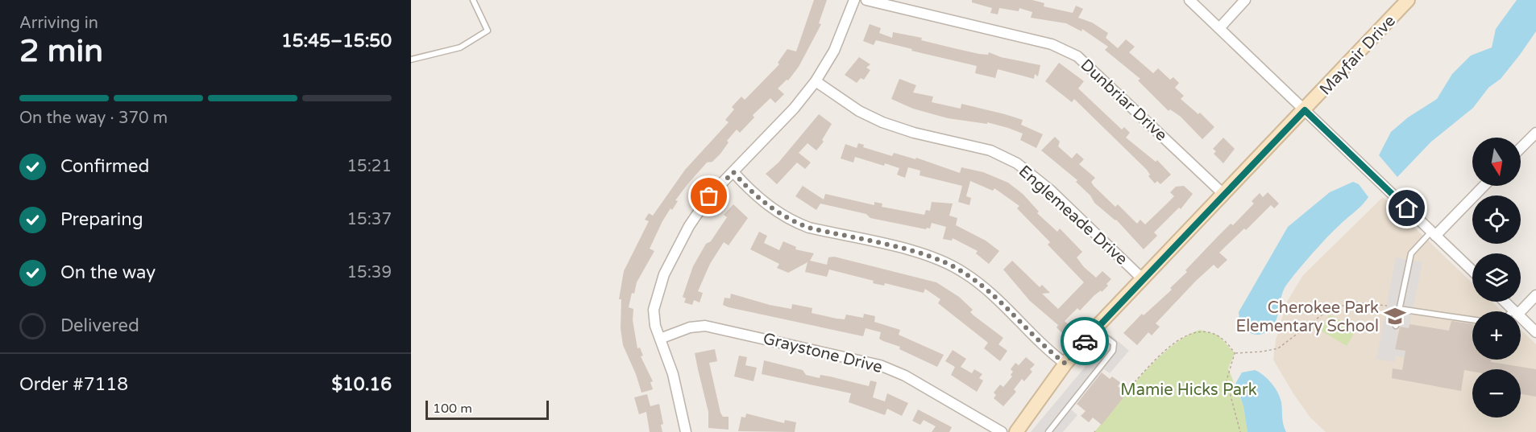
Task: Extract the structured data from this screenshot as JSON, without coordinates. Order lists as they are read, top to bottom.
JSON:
{
  "streets": {
    "street": [
      "Mayfair Drive",
      "Dunbriar Drive",
      "Englemeade Drive",
      "Graystone Drive"
    ]
  },
  "crossings": [
    ["Mayfair Drive", "Dunbriar Drive"],
    ["Mayfair Drive", "Englemeade Drive"]
  ],
  "parks": ["Mamie Hicks Park"],
  "places": {
    "school or university": ["Cherokee Park Elementary School"]
  },
  "scale_bar": "100 m",
  "north": "bottom",
  "page": {
    "heading": ["2 min", "Arriving in", "15:45–15:50"],
    "panel": ["Order #7118", "$10.16"],
    "bar": "On the way · 370 m",
    "map_buttons": ["+", "−"],
    "list": [
      ["Confirmed", "15:21"],
      ["Preparing", "15:37"],
      ["On the way", "15:39"],
      "Delivered"
    ],
    "scale": "100 m"
  }
}
